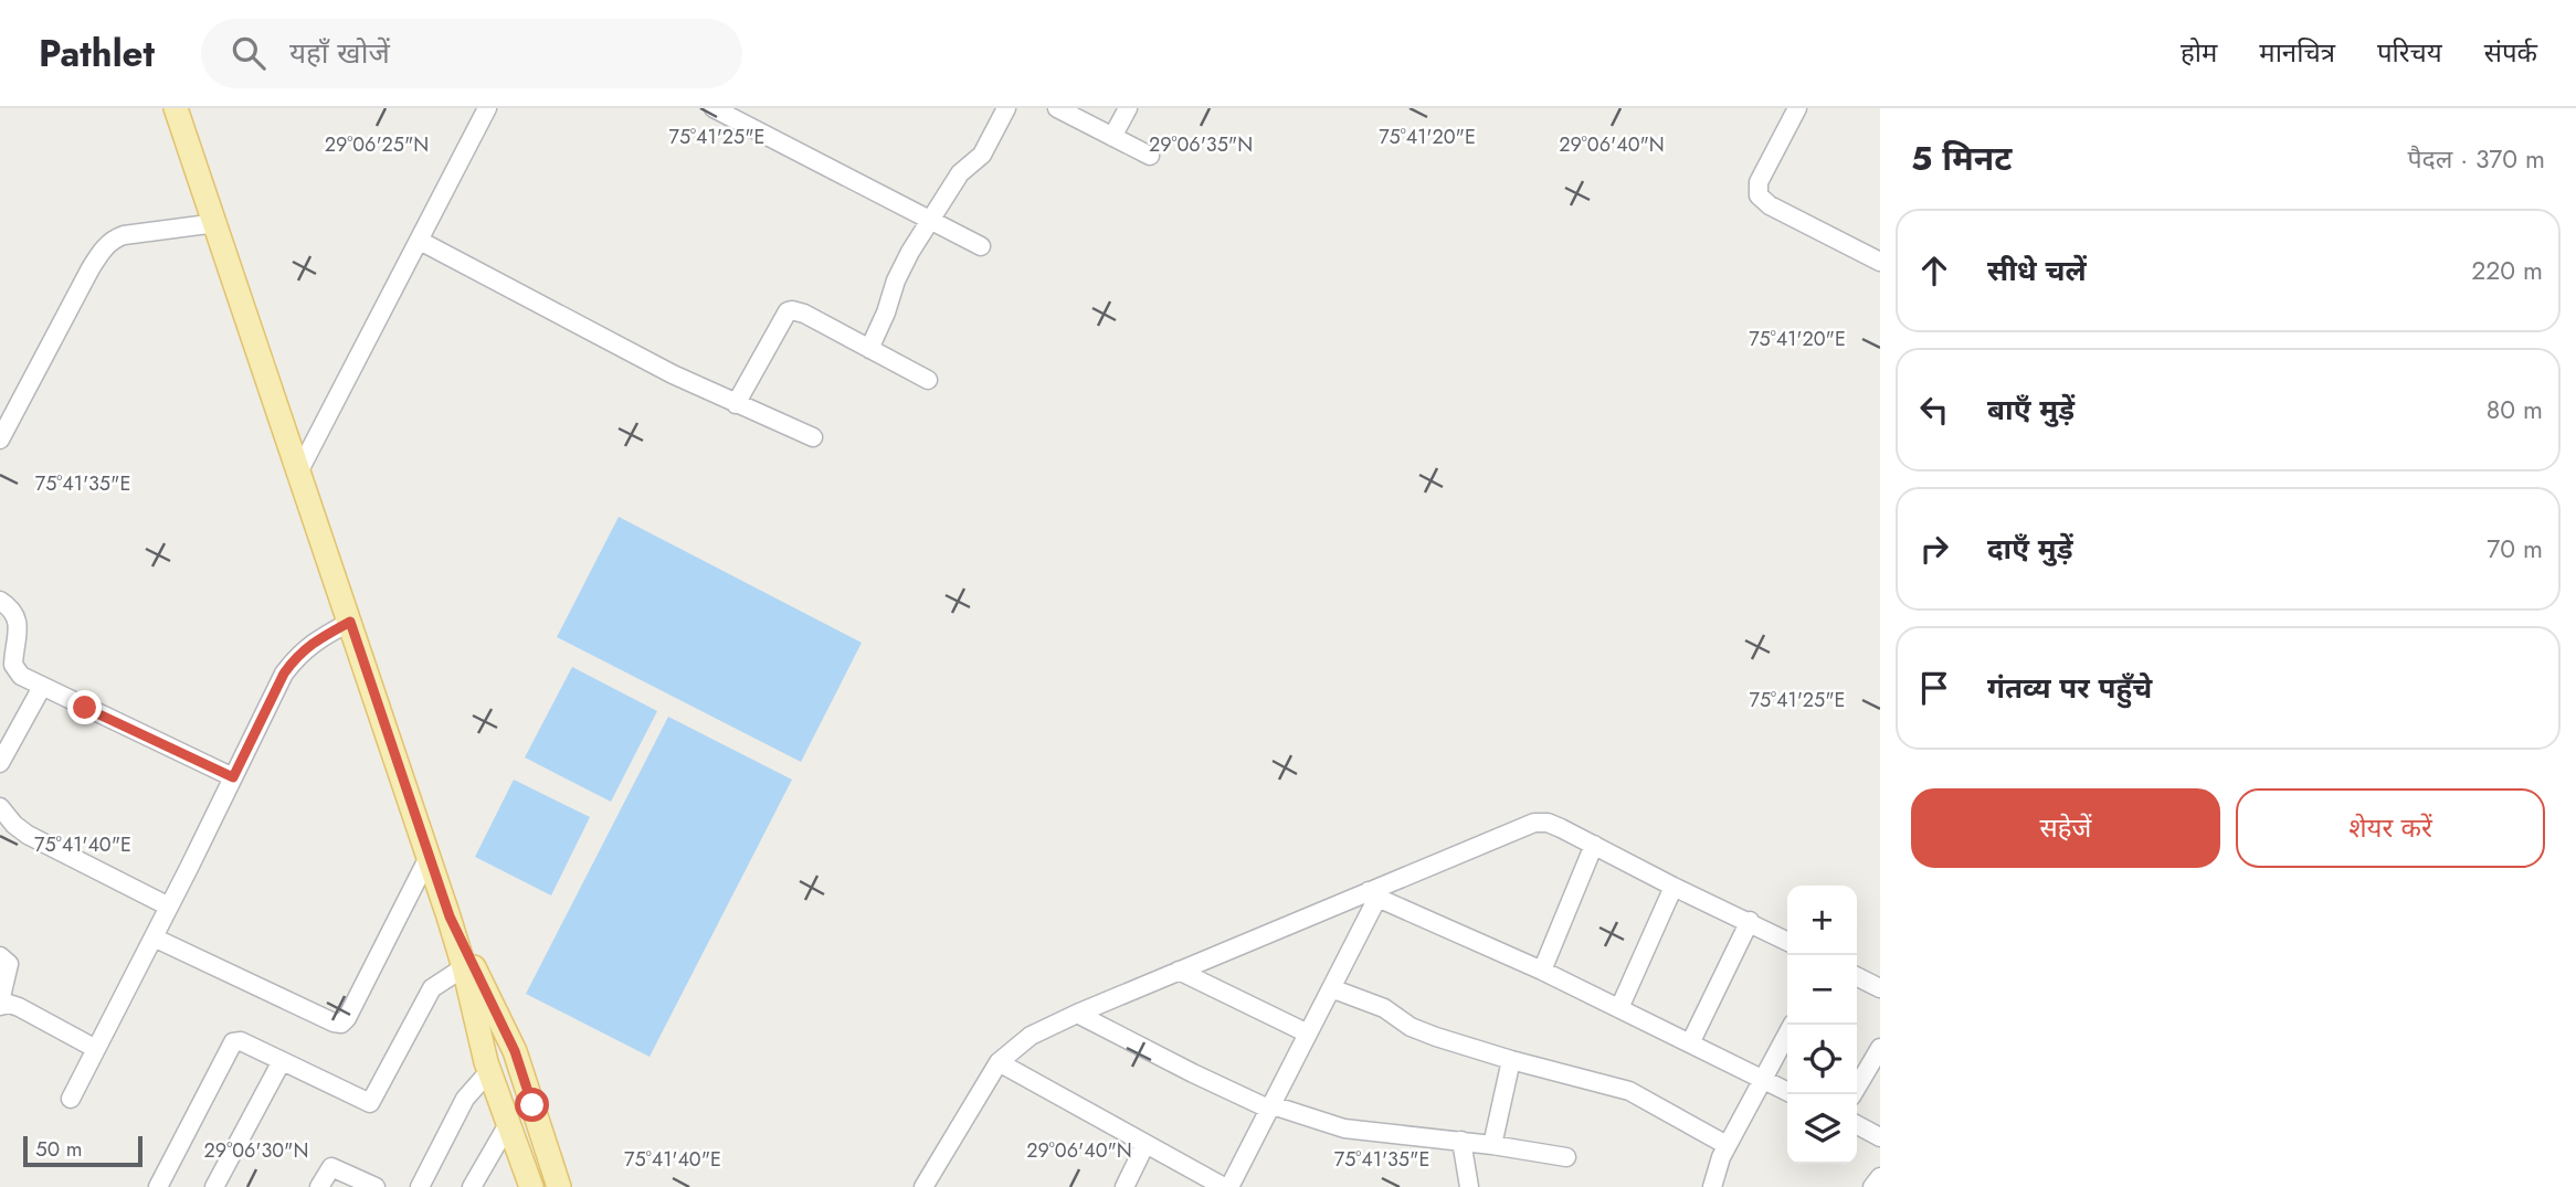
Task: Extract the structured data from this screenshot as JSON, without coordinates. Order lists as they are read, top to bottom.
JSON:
{
  "scale_bar": "50 m",
  "page": {
    "header": "Pathlet",
    "search": "यहाँ खोजें",
    "nav": [
      "होम",
      "मानचित्र",
      "परिचय",
      "संपर्क"
    ],
    "heading": ["5 मिनट", "पैदल · 370 m"],
    "list": [
      ["सीधे चलें", "220 m"],
      ["बाएँ मुड़ें", "80 m"],
      ["दाएँ मुड़ें", "70 m"],
      "गंतव्य पर पहुँचे"
    ],
    "buttons": ["सहेजें", "शेयर करें"],
    "map_buttons": ["+", "−"],
    "scale": "50 m"
  },
  "coordinates": [
    "75°41'25\"E",
    "75°41'20\"E",
    "29°06'25\"N",
    "29°06'35\"N",
    "29°06'40\"N",
    "75°41'35\"E",
    "75°41'40\"E",
    "29°06'30\"N"
  ]
}
